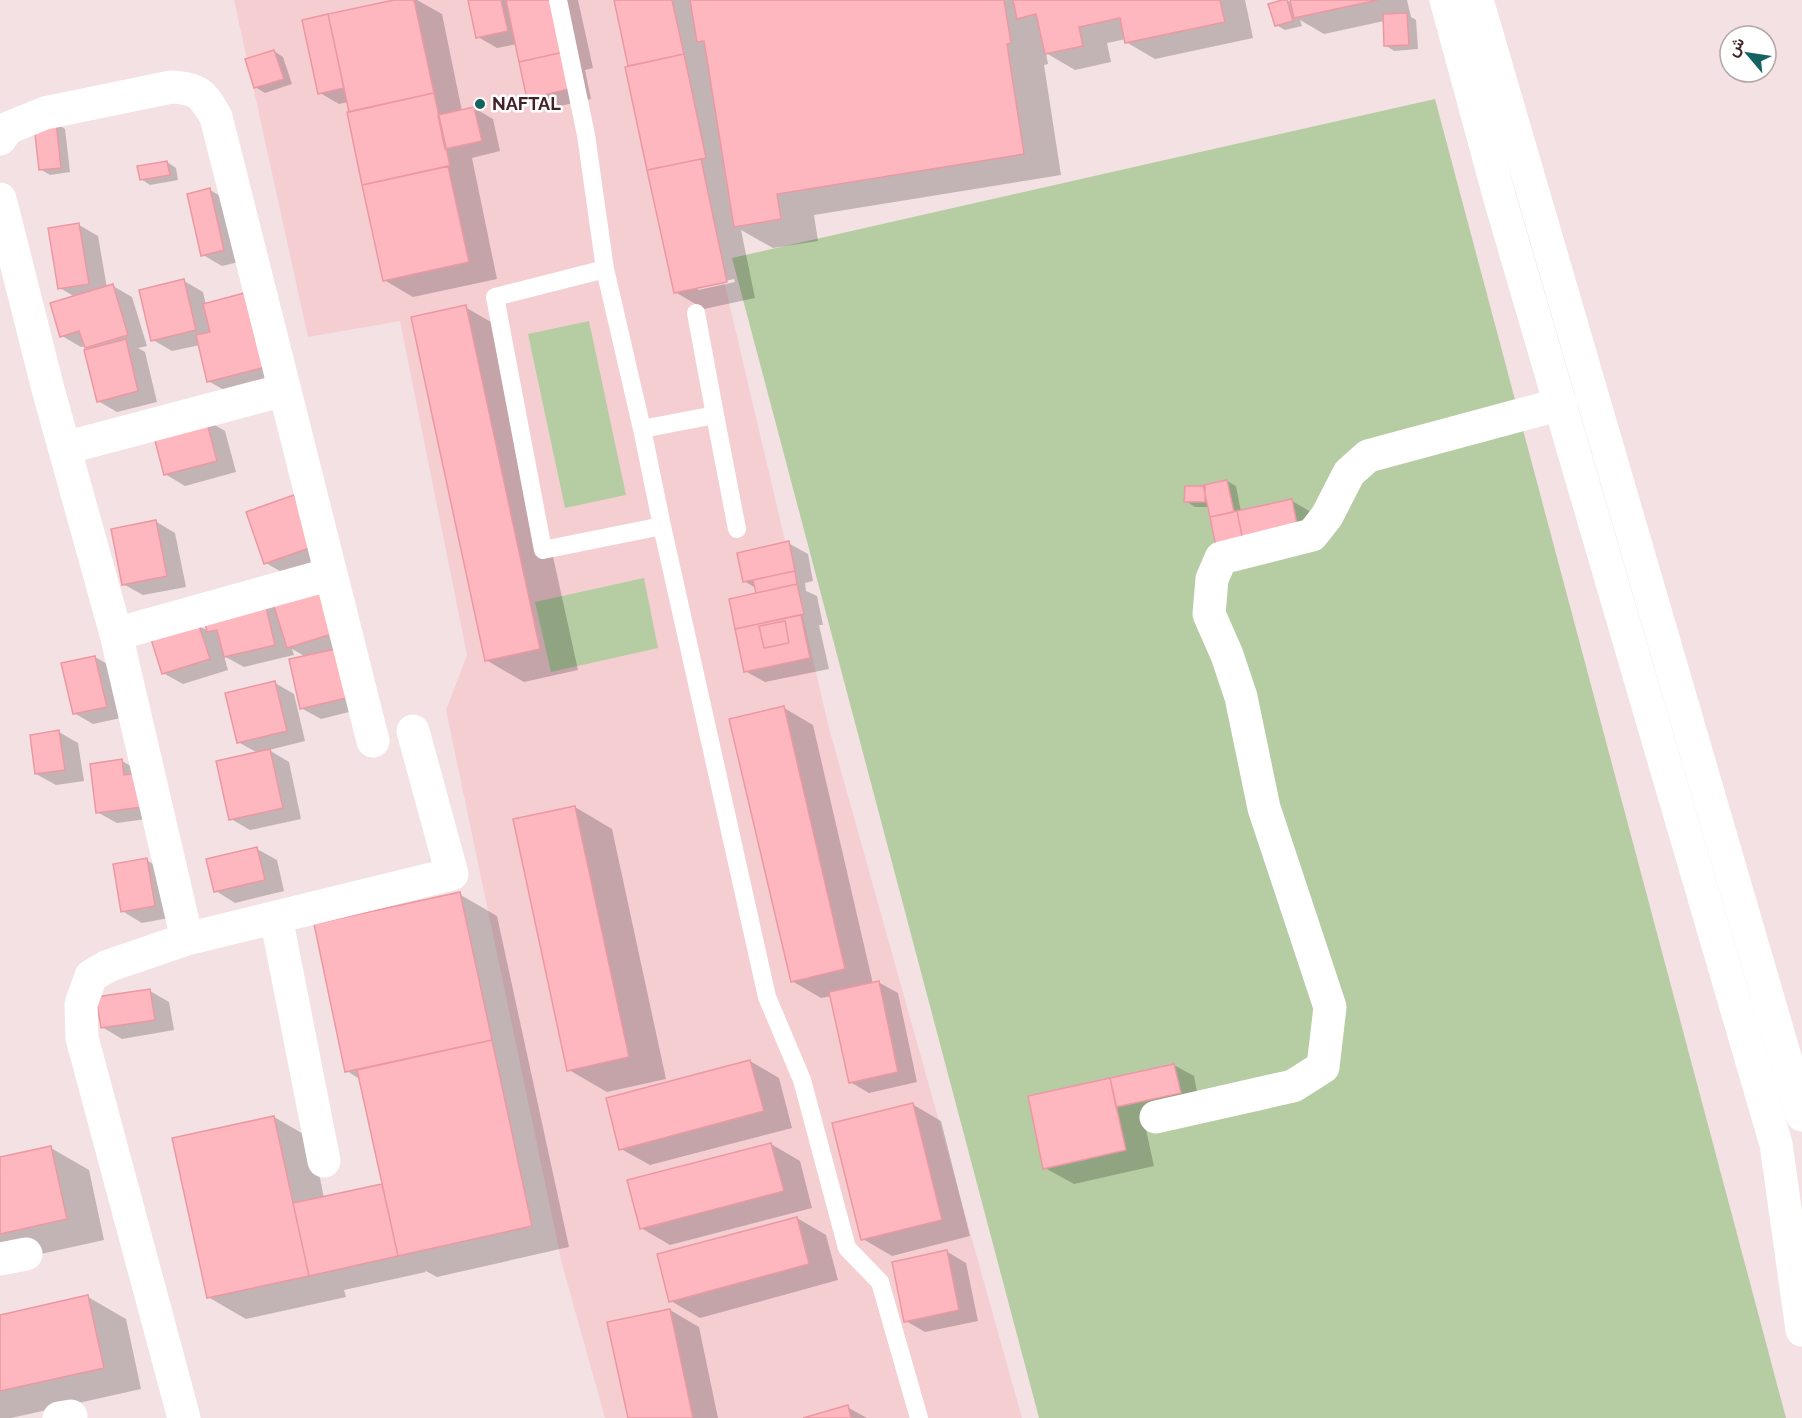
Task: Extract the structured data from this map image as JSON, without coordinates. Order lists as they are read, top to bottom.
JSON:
{
  "places": ["NAFTAL"],
  "north": "top left"
}
